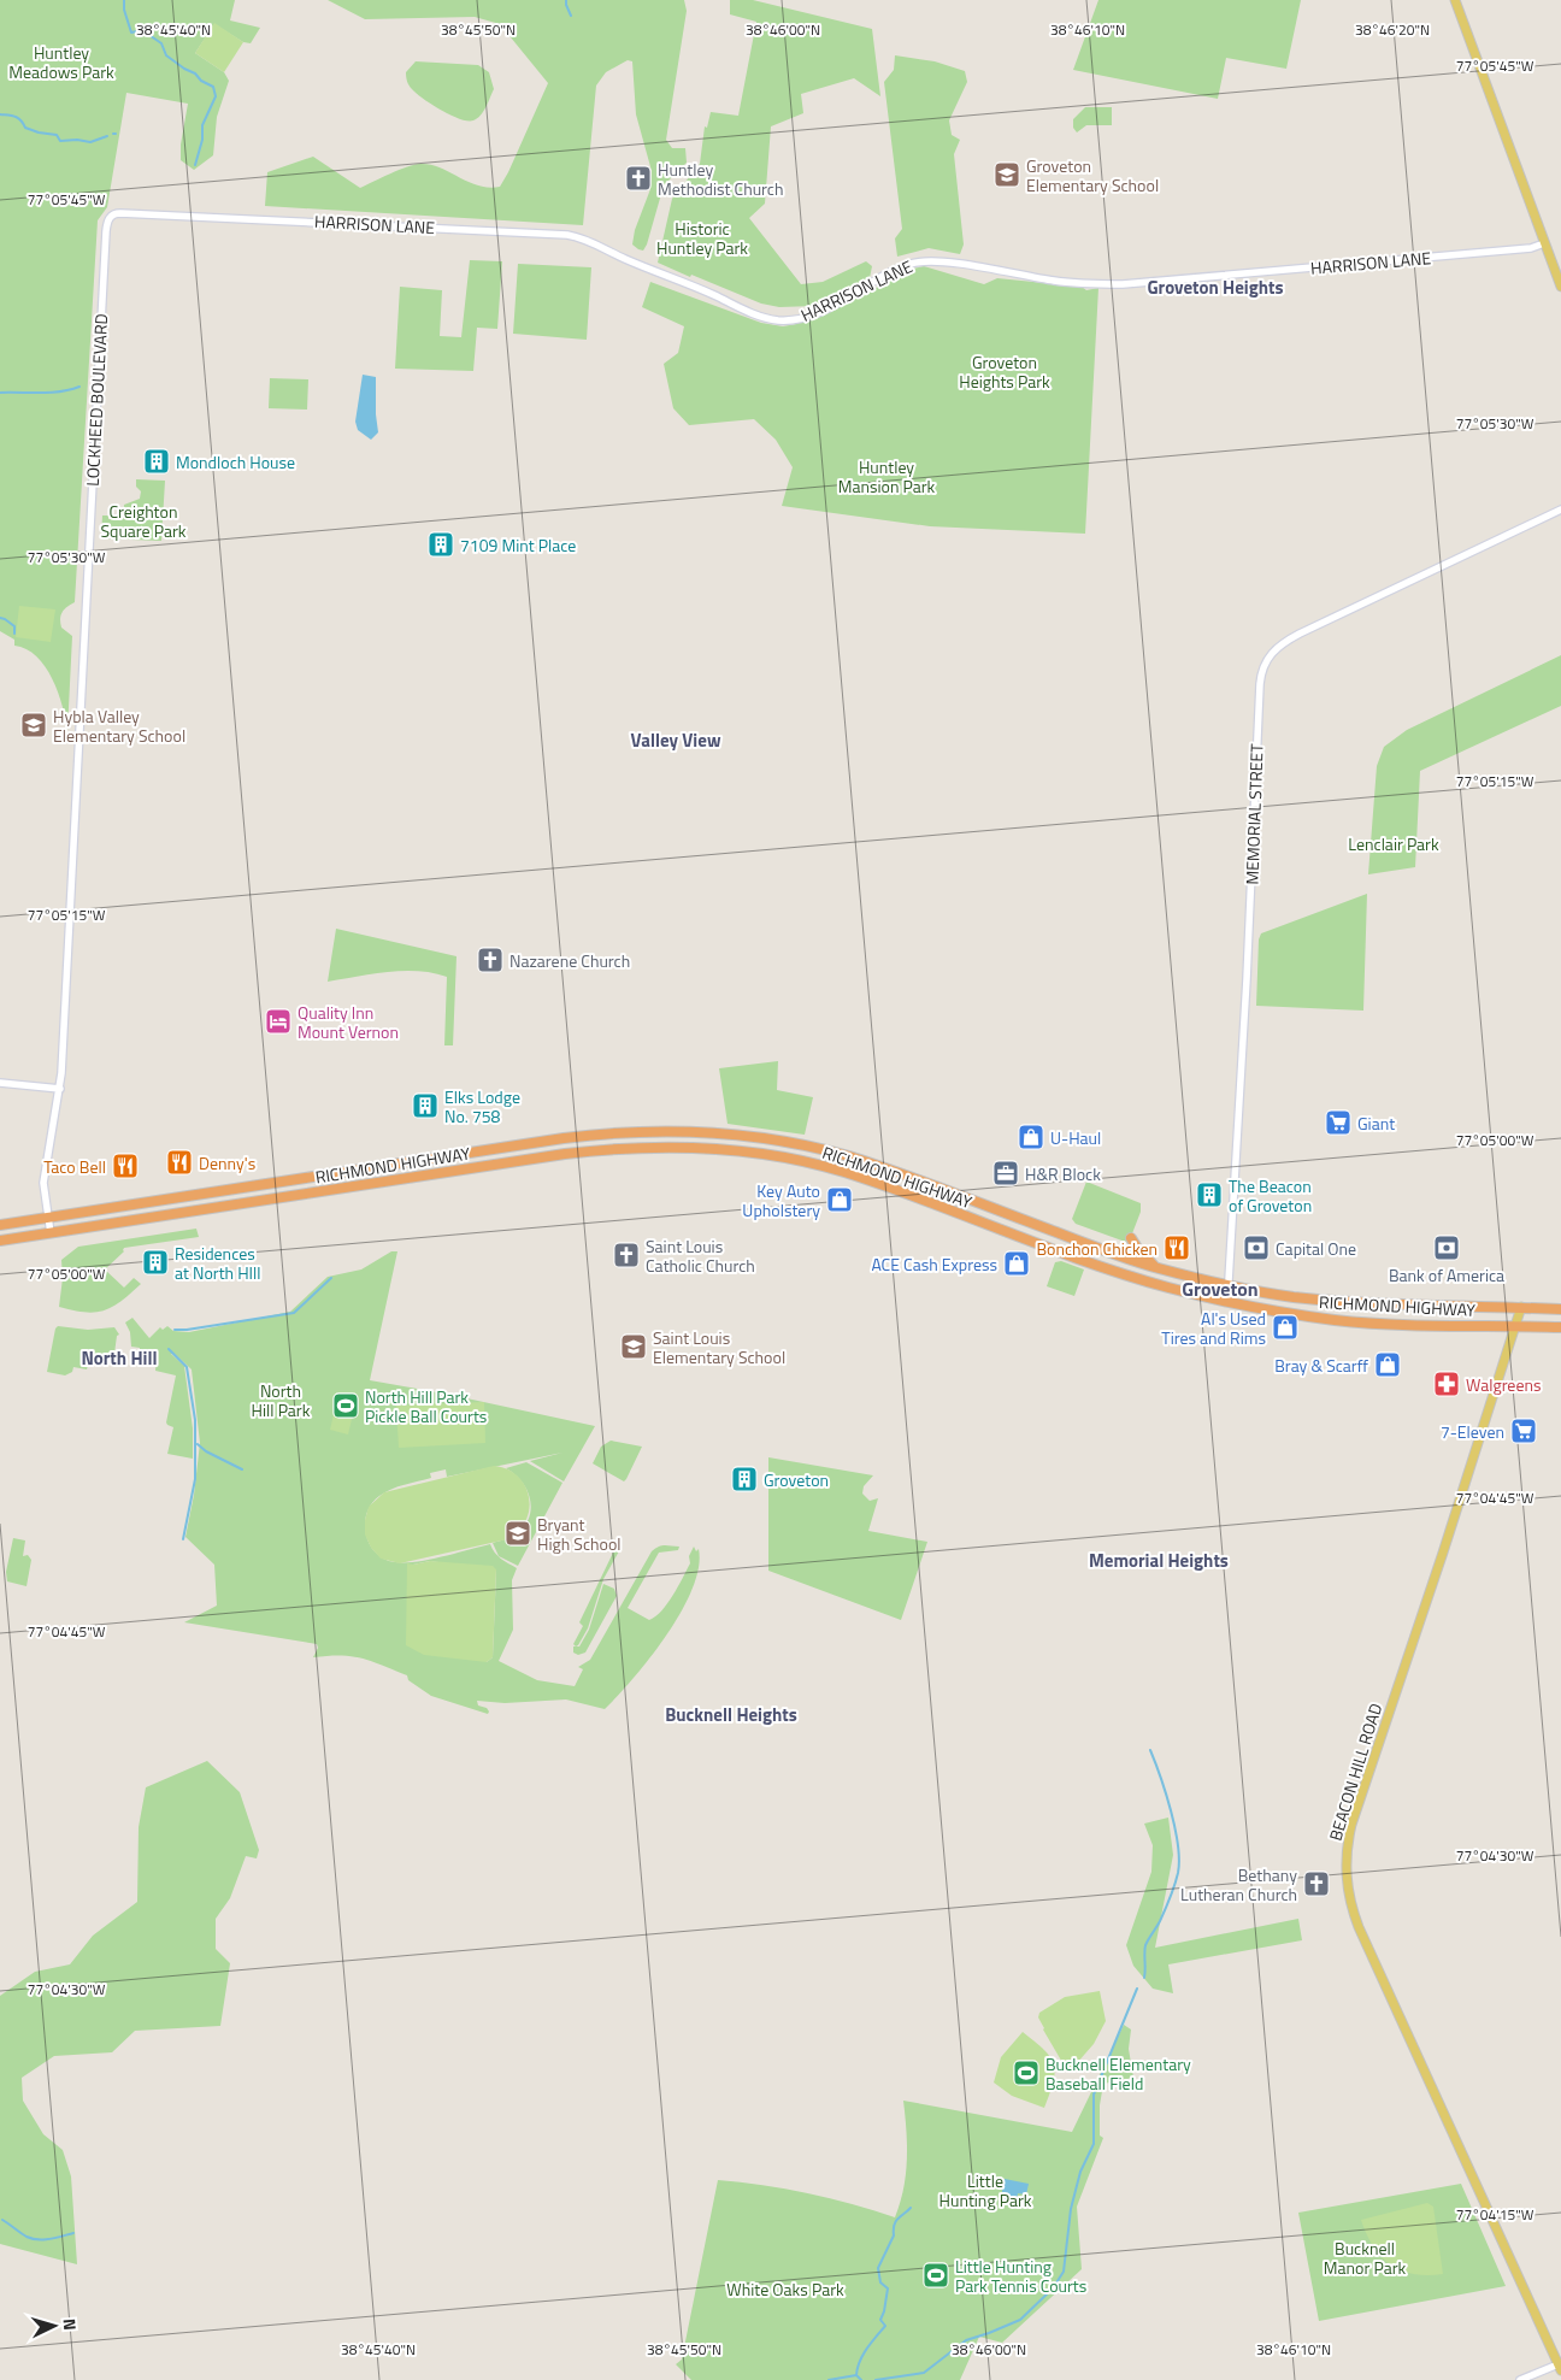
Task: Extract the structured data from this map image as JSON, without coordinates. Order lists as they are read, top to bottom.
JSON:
{
  "streets": {
    "highway": ["RICHMOND HIGHWAY"],
    "main road": ["BEACON HILL ROAD"],
    "street": ["HARRISON LANE", "LOCKHEED BOULEVARD", "MEMORIAL STREET"]
  },
  "crossings": [
    ["HARRISON LANE", "LOCKHEED BOULEVARD"],
    ["LOCKHEED BOULEVARD", "RICHMOND HIGHWAY"],
    ["MEMORIAL STREET", "RICHMOND HIGHWAY"],
    ["RICHMOND HIGHWAY", "BEACON HILL ROAD"]
  ],
  "districts": [
    "Groveton Heights",
    "Valley View",
    "Groveton",
    "North Hill",
    "Memorial Heights",
    "Bucknell Heights"
  ],
  "parks": [
    "Huntley Meadows Park",
    "Historic Huntley Park",
    "Groveton Heights Park",
    "Huntley Mansion Park",
    "Creighton Square Park",
    "Lenclair Park",
    "North Hill Park",
    "Little Hunting Park",
    "Bucknell Manor Park",
    "White Oaks Park"
  ],
  "places": {
    "school or university": [
      "Groveton Elementary School",
      "Hybla Valley Elementary School",
      "Saint Louis Elementary School",
      "Bryant High School"
    ],
    "church": [
      "Huntley Methodist Church",
      "Nazarene Church",
      "Saint Louis Catholic Church",
      "Bethany Lutheran Church"
    ],
    "building": [
      "Mondloch House",
      "7109 Mint Place",
      "Elks Lodge No. 758",
      "The Beacon of Groveton",
      "Residences at North HIll",
      "Groveton"
    ],
    "hotel": ["Quality Inn Mount Vernon"],
    "supermarket": ["Giant", "7-Eleven"],
    "shop": [
      "U-Haul",
      "Key Auto Upholstery",
      "ACE Cash Express",
      "Al's Used Tires and Rims",
      "Bray & Scarff"
    ],
    "restaurant": ["Denny's", "Taco Bell", "Bonchon Chicken"],
    "office": ["H&R Block"],
    "bank": ["Capital One", "Bank of America"],
    "pharmacy": ["Walgreens"],
    "sports": ["North Hill Park Pickle Ball Courts", "Bucknell Elementary Baseball Field", "Little Hunting Park Tennis Courts"]
  },
  "north": "right",
  "coordinates": [
    "38°45'40\"N",
    "38°45'50\"N",
    "38°46'00\"N",
    "38°46'10\"N",
    "38°46'20\"N",
    "77°05'45\"W",
    "77°05'30\"W",
    "77°05'15\"W",
    "77°05'00\"W",
    "77°04'45\"W",
    "77°04'30\"W",
    "77°04'15\"W"
  ]
}
